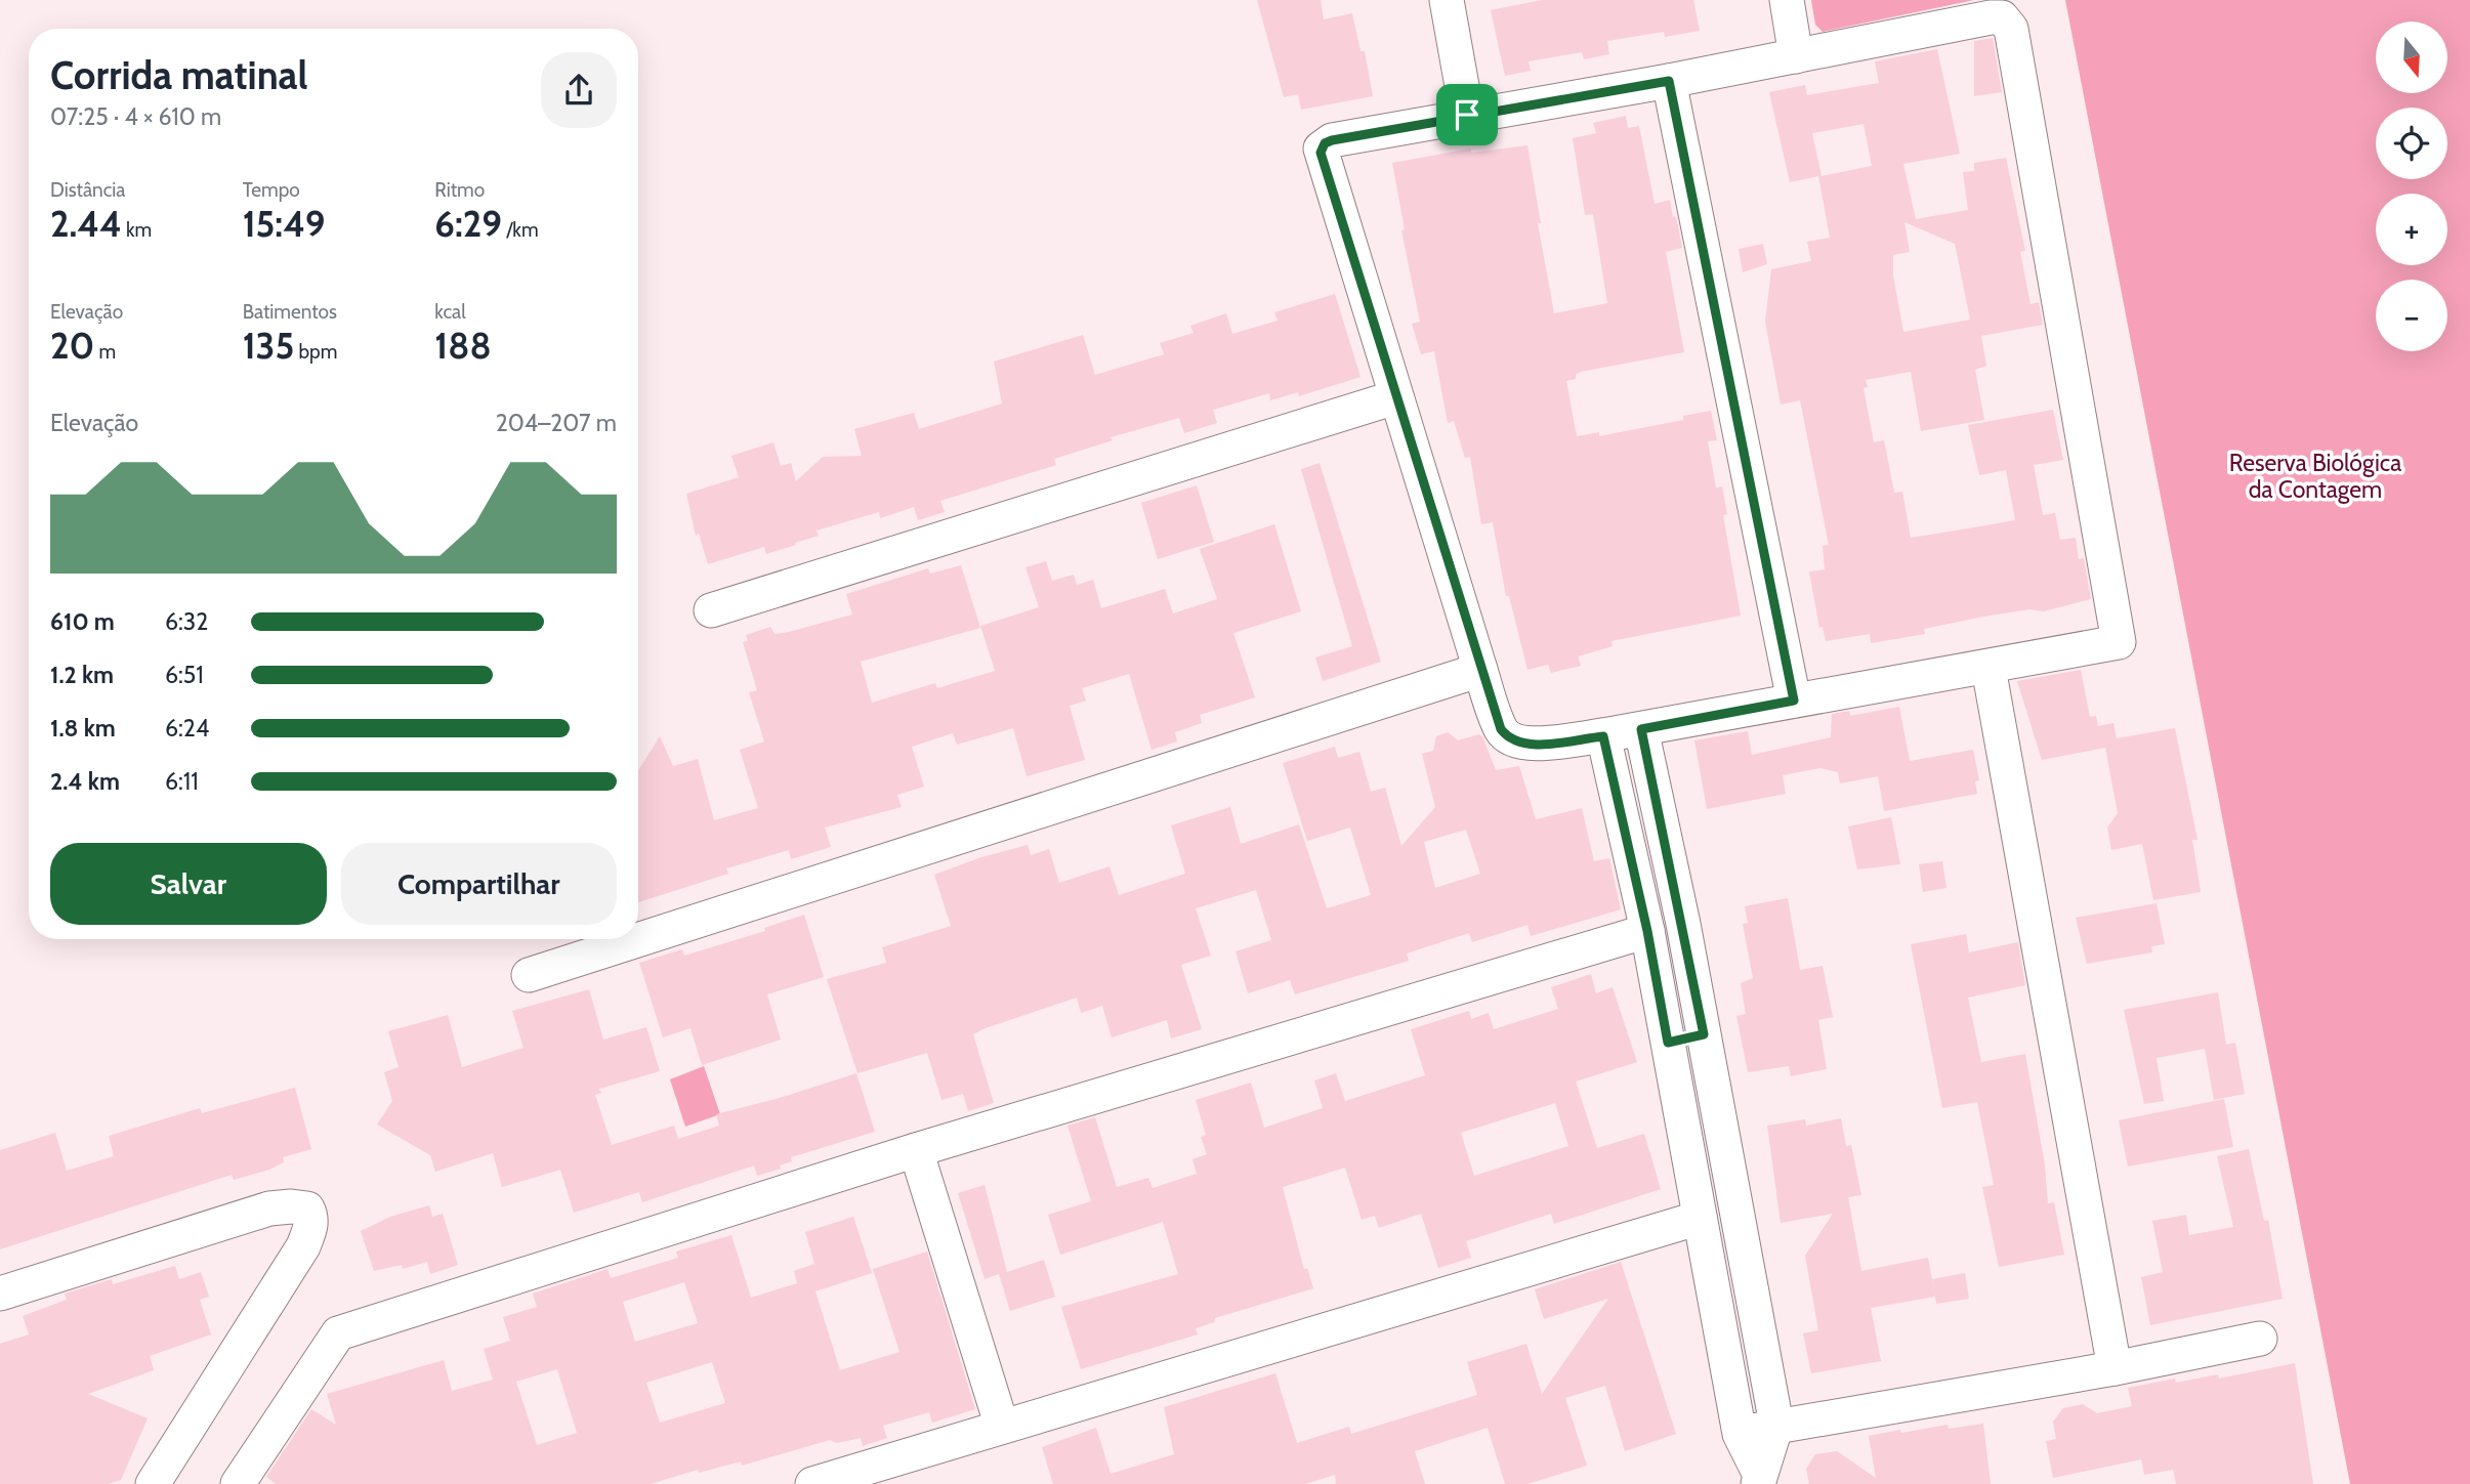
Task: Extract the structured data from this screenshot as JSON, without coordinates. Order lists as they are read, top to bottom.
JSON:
{
  "parks": ["Reserva Biológica da Contagem"],
  "north": "bottom",
  "page": {
    "map_buttons": ["+", "−"],
    "heading": ["Corrida matinal", "07:25 · 4 × 610 m"],
    "stats": [
      ["Distância", "2.44 km"],
      ["Tempo", "15:49"],
      ["Ritmo", "6:29 /km"],
      ["Elevação", "20 m"],
      ["Batimentos", "135 bpm"],
      ["kcal", "188"]
    ],
    "chart": ["Elevação", "204–207 m"],
    "list": [
      {
        "name": "610 m",
        "note": "6:32"
      },
      {
        "name": "1.2 km",
        "note": "6:51"
      },
      {
        "name": "1.8 km",
        "note": "6:24"
      },
      {
        "name": "2.4 km",
        "note": "6:11"
      }
    ],
    "buttons": ["Salvar", "Compartilhar"]
  }
}
